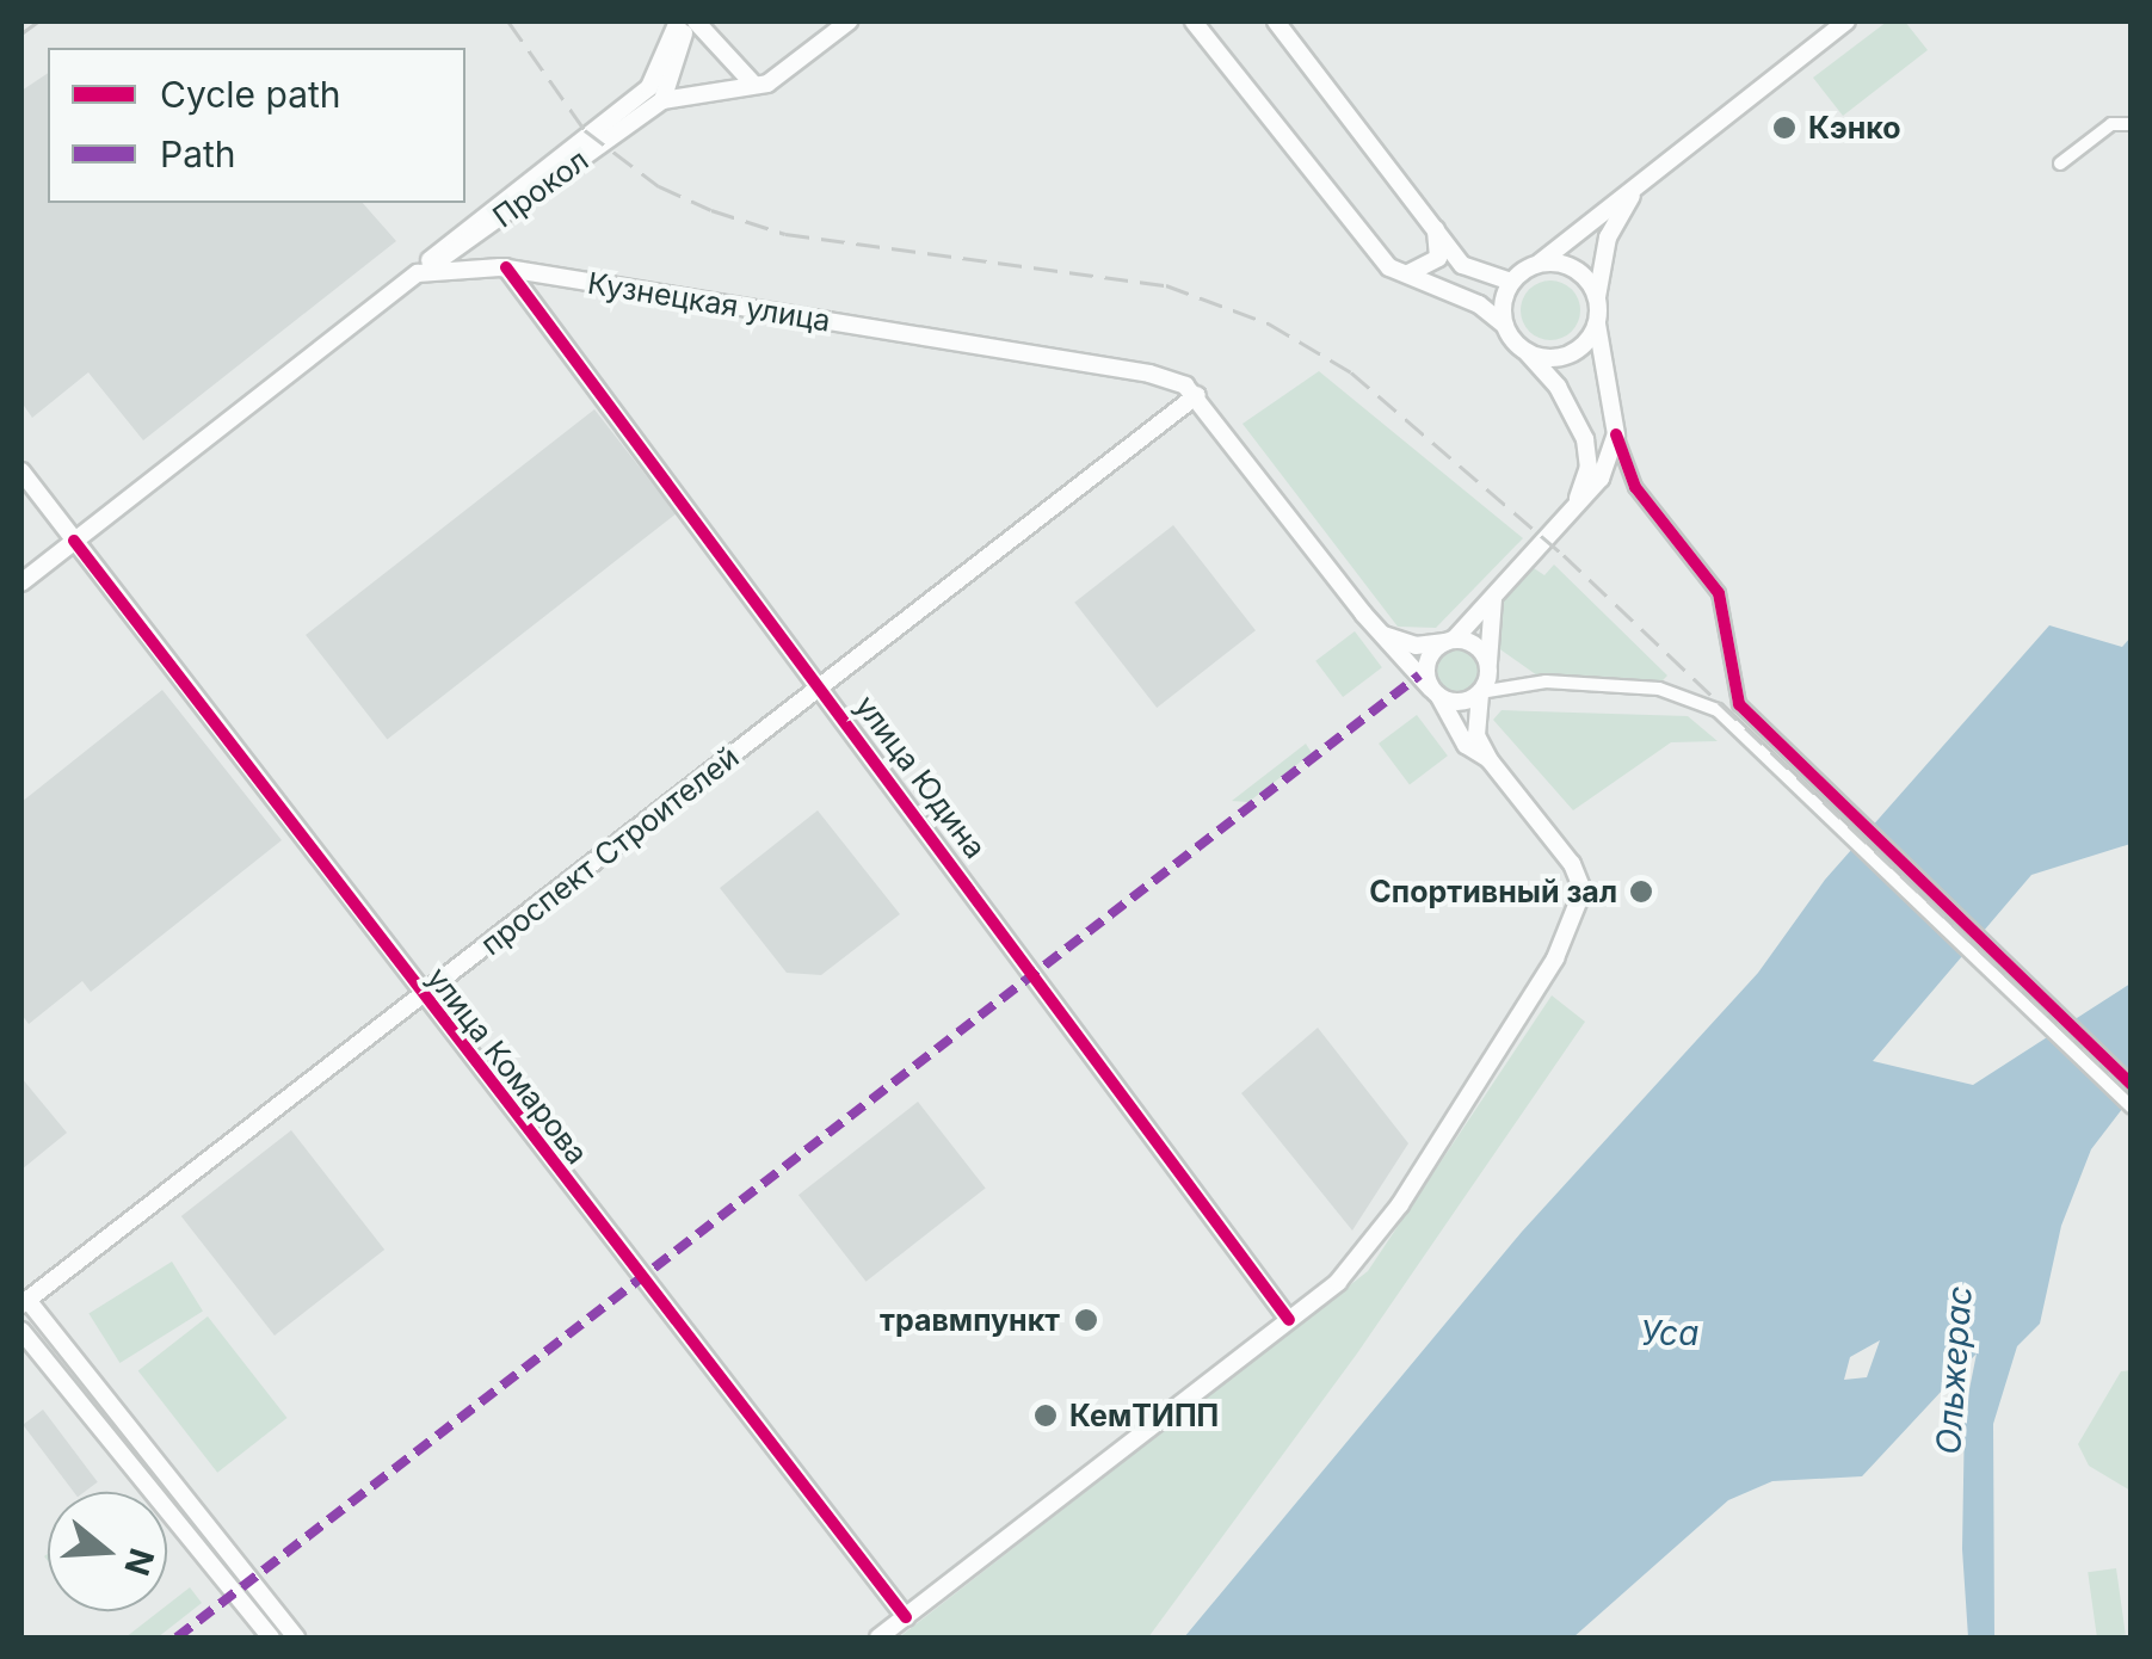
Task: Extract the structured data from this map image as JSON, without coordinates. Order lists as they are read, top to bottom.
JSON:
{
  "streets": {
    "main road": [
      "Прокол",
      "Кузнецкая улица",
      "улица Юдина",
      "проспект Строителей",
      "улица Комарова"
    ]
  },
  "crossings": [
    ["Прокол", "Кузнецкая улица"],
    ["Прокол", "улица Юдина"],
    ["Кузнецкая улица", "улица Юдина"],
    ["Кузнецкая улица", "проспект Строителей"],
    ["улица Юдина", "проспект Строителей"],
    ["проспект Строителей", "улица Комарова"]
  ],
  "water": ["Уса", "Ольжерас"],
  "places": [
    "Кэнко",
    "Спортивный зал",
    "травмпункт",
    "КемТИПП"
  ],
  "legend": ["Cycle path", "Path"],
  "north": "right"
}
